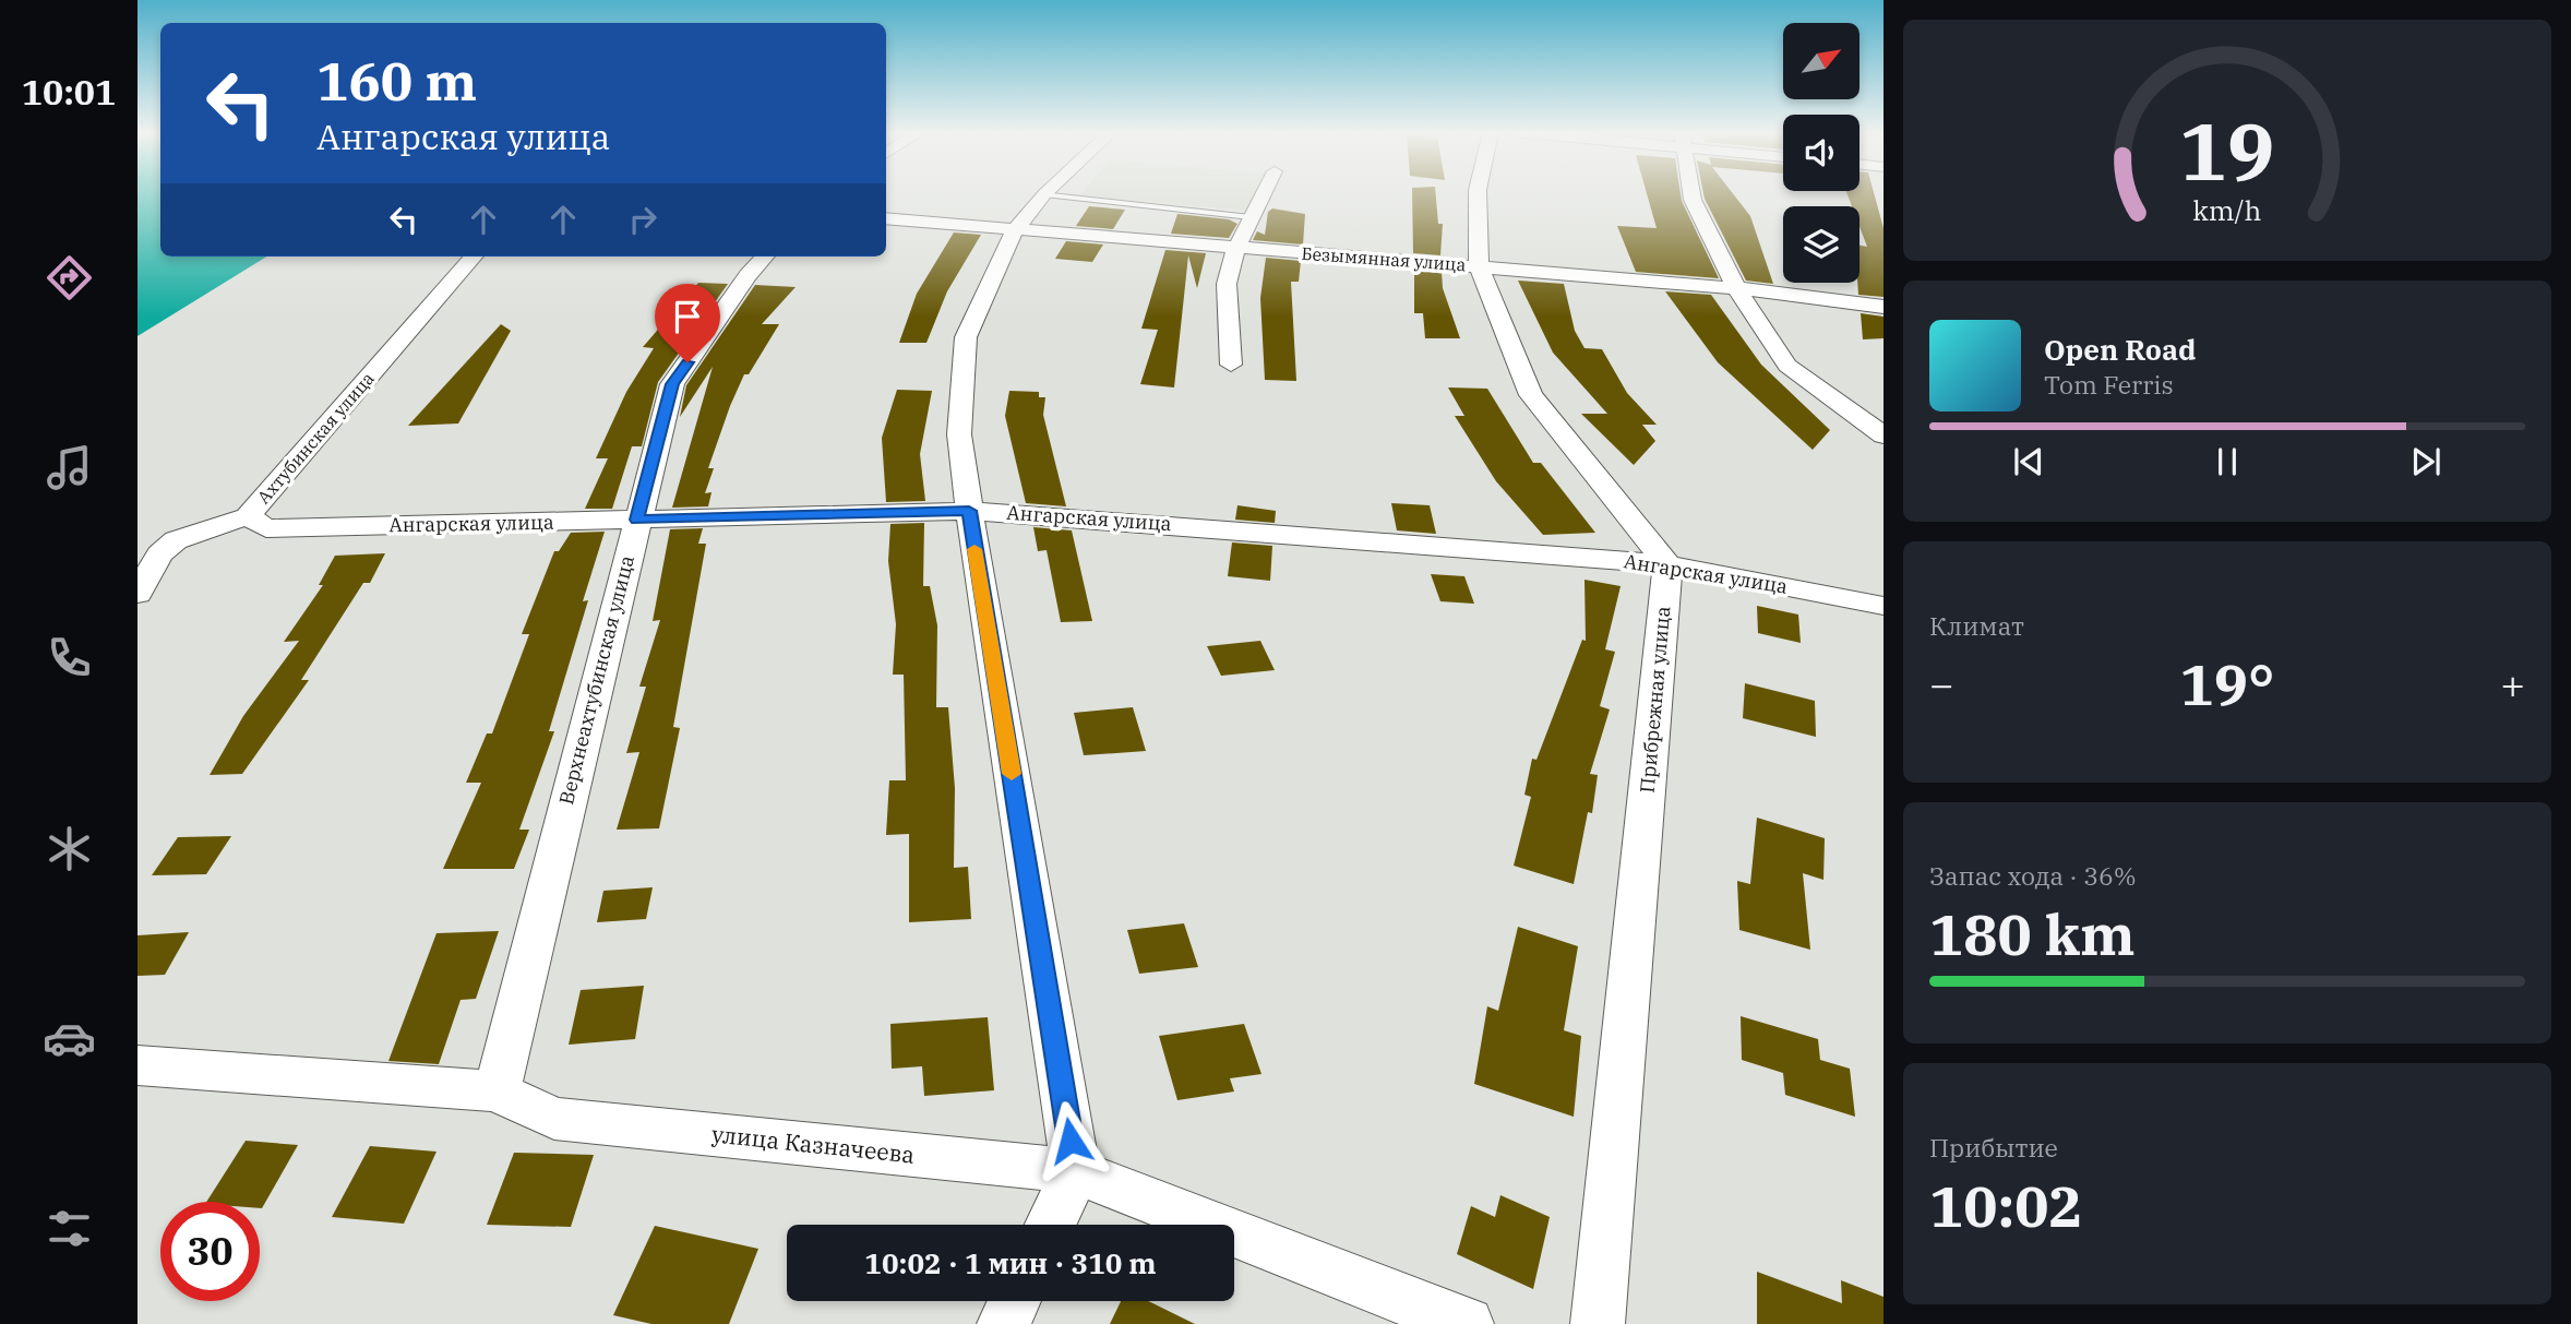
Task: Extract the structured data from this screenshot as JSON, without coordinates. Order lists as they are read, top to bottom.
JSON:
{
  "streets": {
    "street": [
      "Безымянная улица",
      "Ахтубинская улица",
      "Ангарская улица",
      "Верхнеахтубинская улица",
      "Прибрежная улица",
      "улица Казначеева"
    ]
  },
  "crossings": [
    ["Ахтубинская улица", "Ангарская улица"],
    ["Ангарская улица", "Верхнеахтубинская улица"],
    ["Ангарская улица", "Прибрежная улица"],
    ["Верхнеахтубинская улица", "улица Казначеева"]
  ],
  "north": "top right",
  "page": {
    "tabs": "10:01",
    "turn": ["160 m", "Ангарская улица"],
    "song": ["Open Road", "Tom Ferris"],
    "tile": [
      "Климат",
      ["Запас хода · 36%", "180 km"],
      ["Прибытие", "10:02"]
    ],
    "heat": ["−", "19°", "+"],
    "limit": "30",
    "trip": "10:02 · 1 мин · 310 m",
    "gauge": ["19", "km/h"]
  }
}
